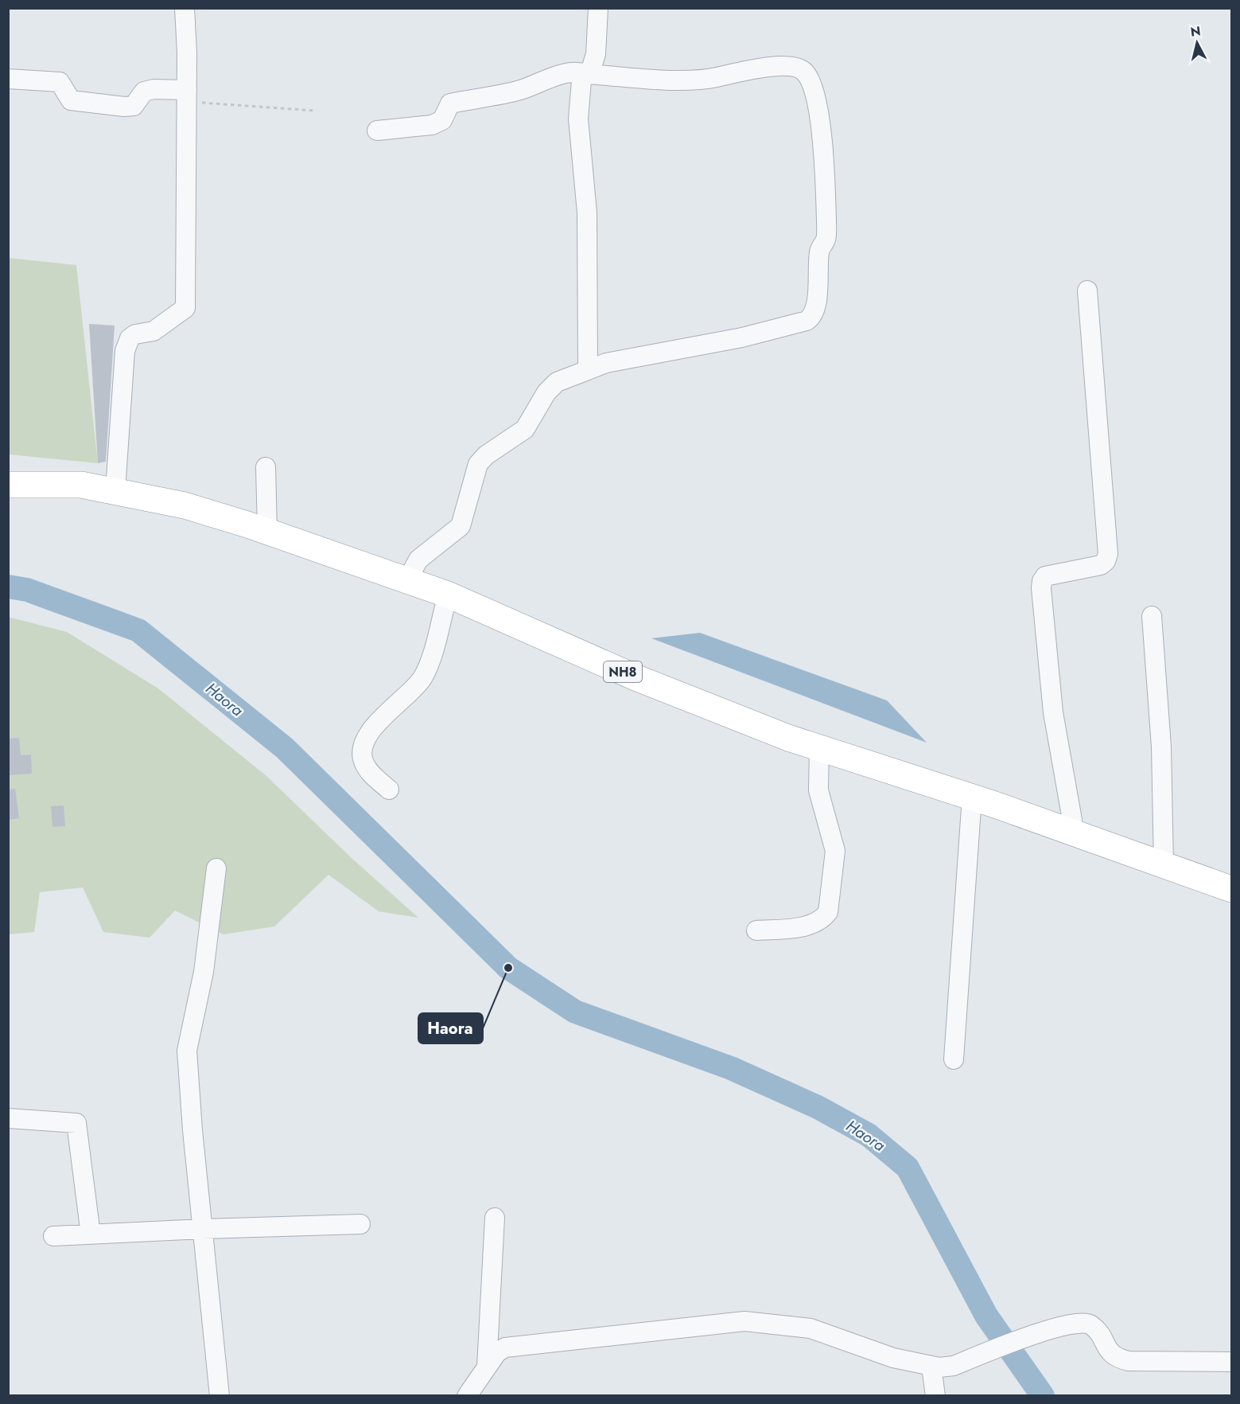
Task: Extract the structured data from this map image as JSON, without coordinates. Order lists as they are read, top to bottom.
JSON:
{
  "streets": {
    "highway": ["NH8"]
  },
  "water": ["Haora"],
  "places": ["Haora"],
  "north": "top"
}
